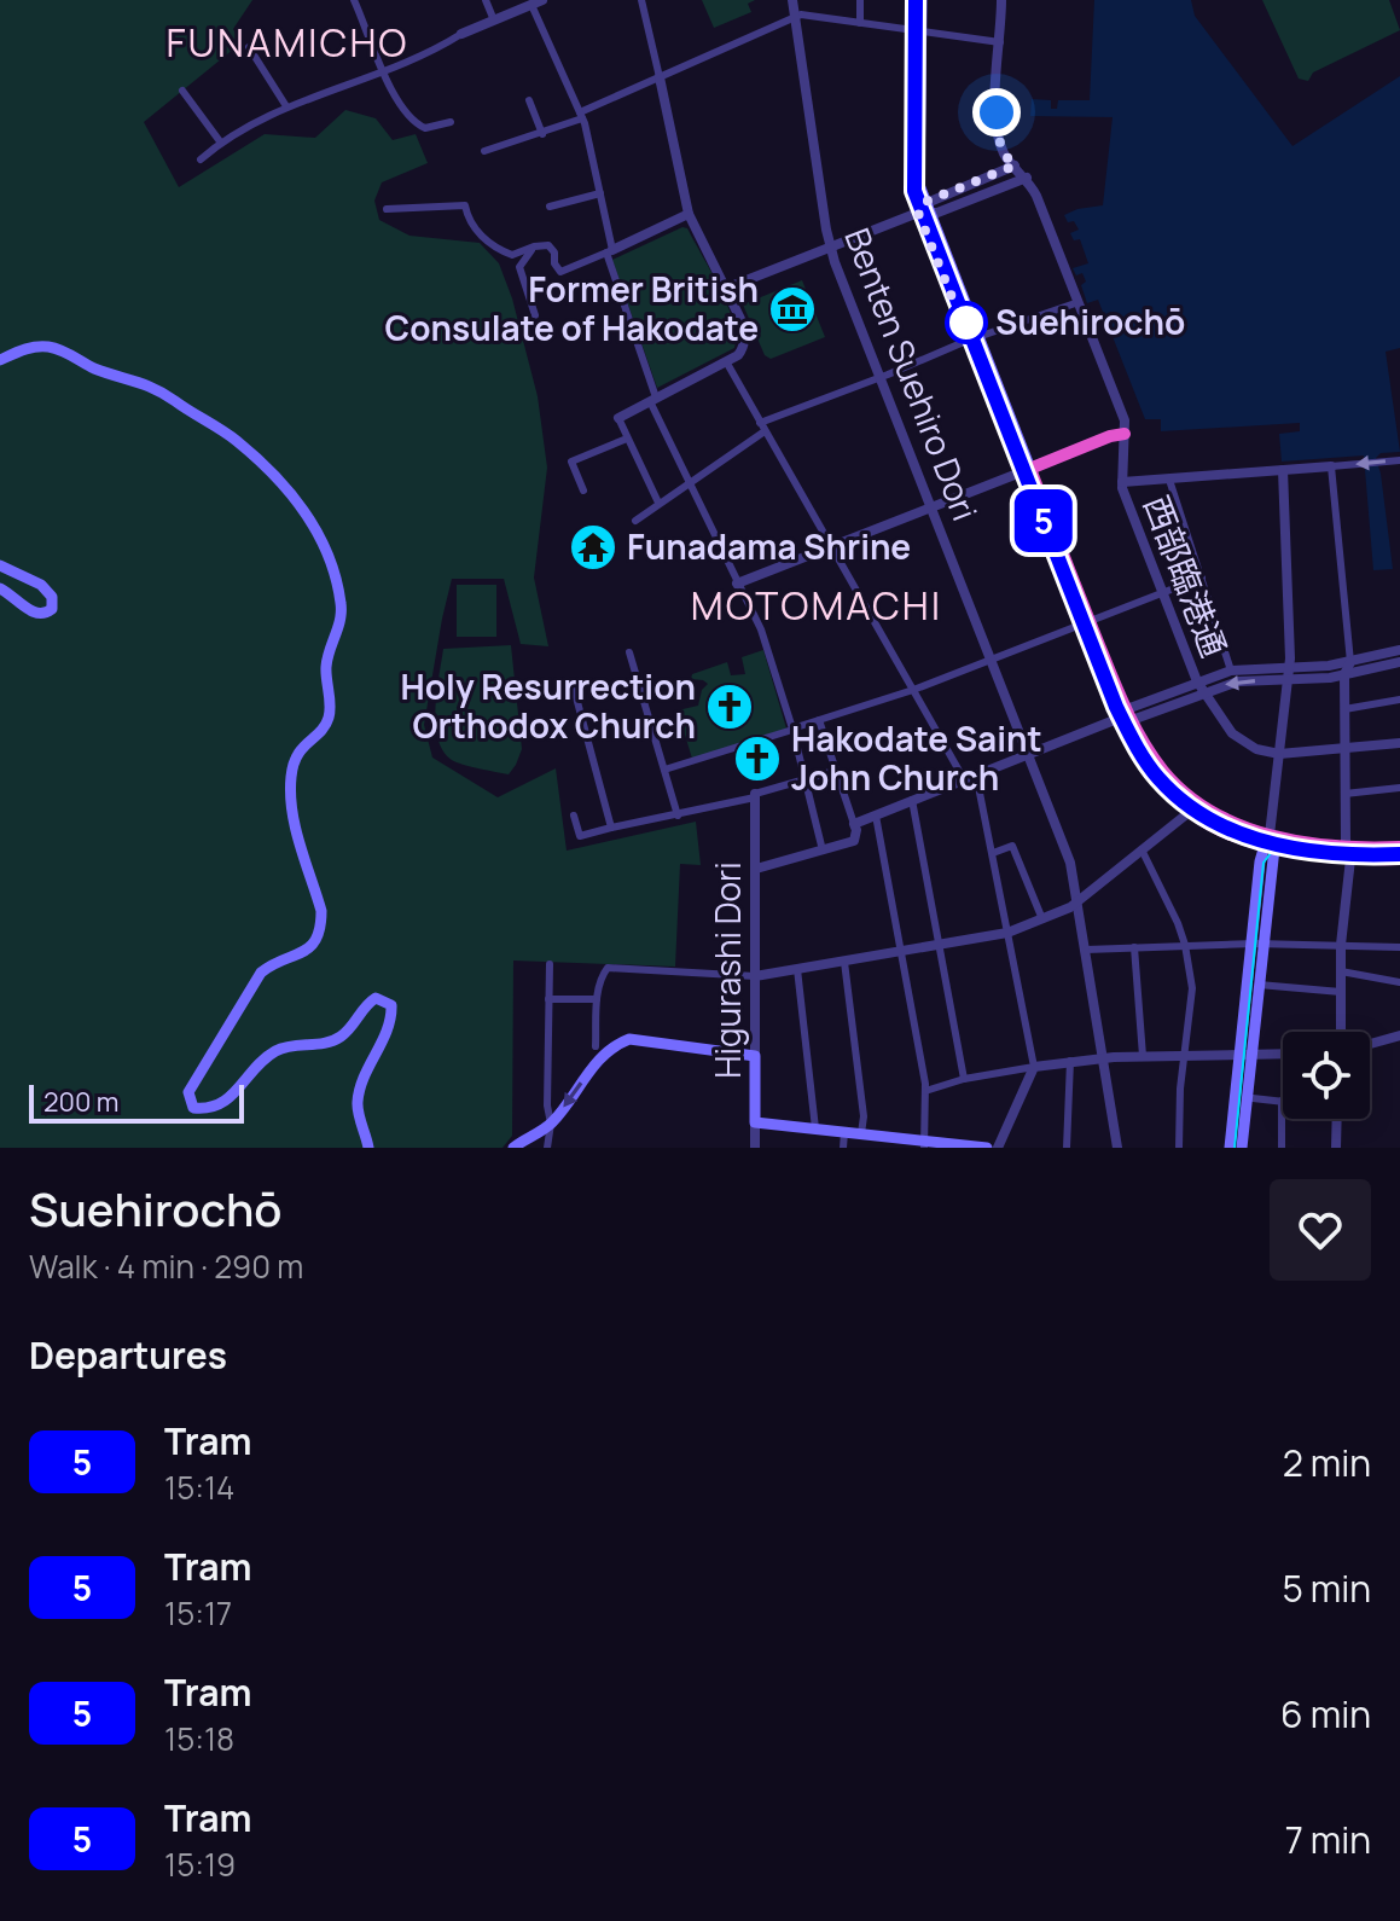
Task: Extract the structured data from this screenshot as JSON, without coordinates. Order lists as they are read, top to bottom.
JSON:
{
  "streets": {
    "main road": ["Higurashi Dori"],
    "street": ["Benten Suehiro Dori", "西部臨港通"]
  },
  "districts": ["FUNAMICHO", "MOTOMACHI"],
  "places": {
    "museum": ["Former British Consulate of Hakodate"],
    "other": ["Suehirochō"],
    "temple": ["Funadama Shrine"],
    "church": ["Holy Resurrection Orthodox Church", "Hakodate Saint John Church"]
  },
  "lines": ["tram line 5"],
  "scale_bar": "200 m",
  "page": {
    "on_map": "5",
    "scale": "200 m",
    "heading": [
      ["Suehirochō", "Walk · 4 min · 290 m"],
      "Departures"
    ],
    "list": [
      {
        "mark": "5",
        "name": "Tram",
        "note": "15:14",
        "value": "2 min"
      },
      {
        "mark": "5",
        "name": "Tram",
        "note": "15:17",
        "value": "5 min"
      },
      {
        "mark": "5",
        "name": "Tram",
        "note": "15:18",
        "value": "6 min"
      },
      {
        "mark": "5",
        "name": "Tram",
        "note": "15:19",
        "value": "7 min"
      }
    ]
  }
}
